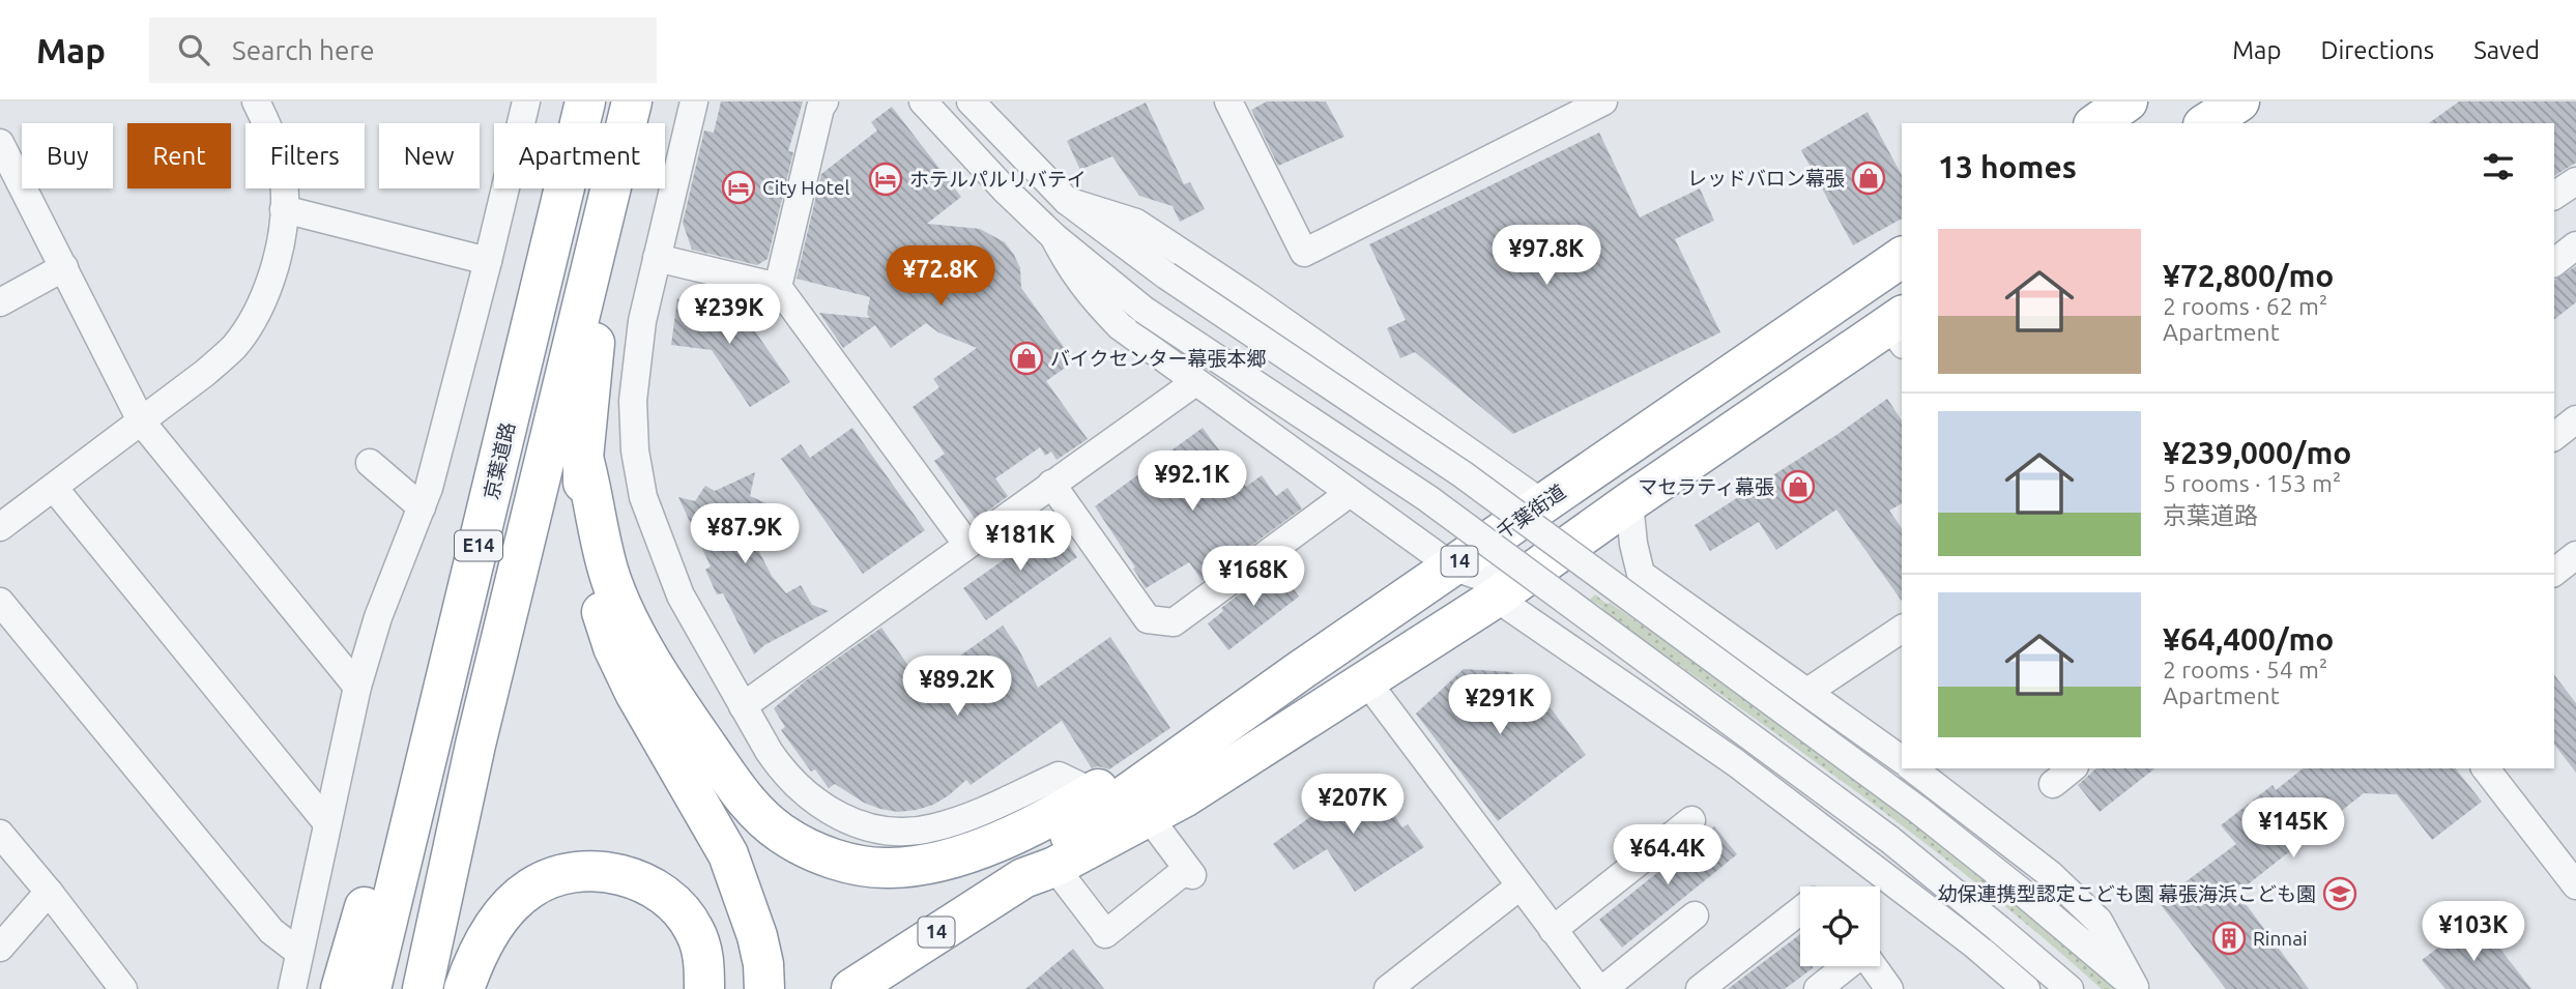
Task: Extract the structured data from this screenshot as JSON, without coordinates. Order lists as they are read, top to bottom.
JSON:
{
  "streets": {
    "highway": [
      "京葉道路",
      "千葉街道",
      "E14",
      "14"
    ]
  },
  "places": {
    "shop": ["レッドバロン幕張", "バイクセンター幕張本郷", "マセラティ幕張"],
    "hotel": ["ホテルパルリバテイ", "City Hotel"],
    "school or university": ["幼保連携型認定こども園 幕張海浜こども園"],
    "building": ["Rinnai"]
  },
  "page": {
    "header": "Map",
    "search": "Search here",
    "nav": ["Map", "Directions", "Saved"],
    "chip": [
      "Buy",
      "Rent",
      "Filters",
      "New",
      "Apartment"
    ],
    "heading": "13 homes",
    "list": [
      {
        "name": "¥72,800/mo",
        "note": "2 rooms · 62 m² · Apartment"
      },
      {
        "name": "¥239,000/mo",
        "note": "5 rooms · 153 m² · 京葉道路"
      },
      {
        "name": "¥64,400/mo",
        "note": "2 rooms · 54 m² · Apartment"
      }
    ],
    "price": [
      "¥97.8K",
      "¥72.8K",
      "¥239K",
      "¥92.1K",
      "¥87.9K",
      "¥181K",
      "¥168K",
      "¥89.2K",
      "¥291K",
      "¥207K",
      "¥145K",
      "¥64.4K",
      "¥103K"
    ]
  }
}
